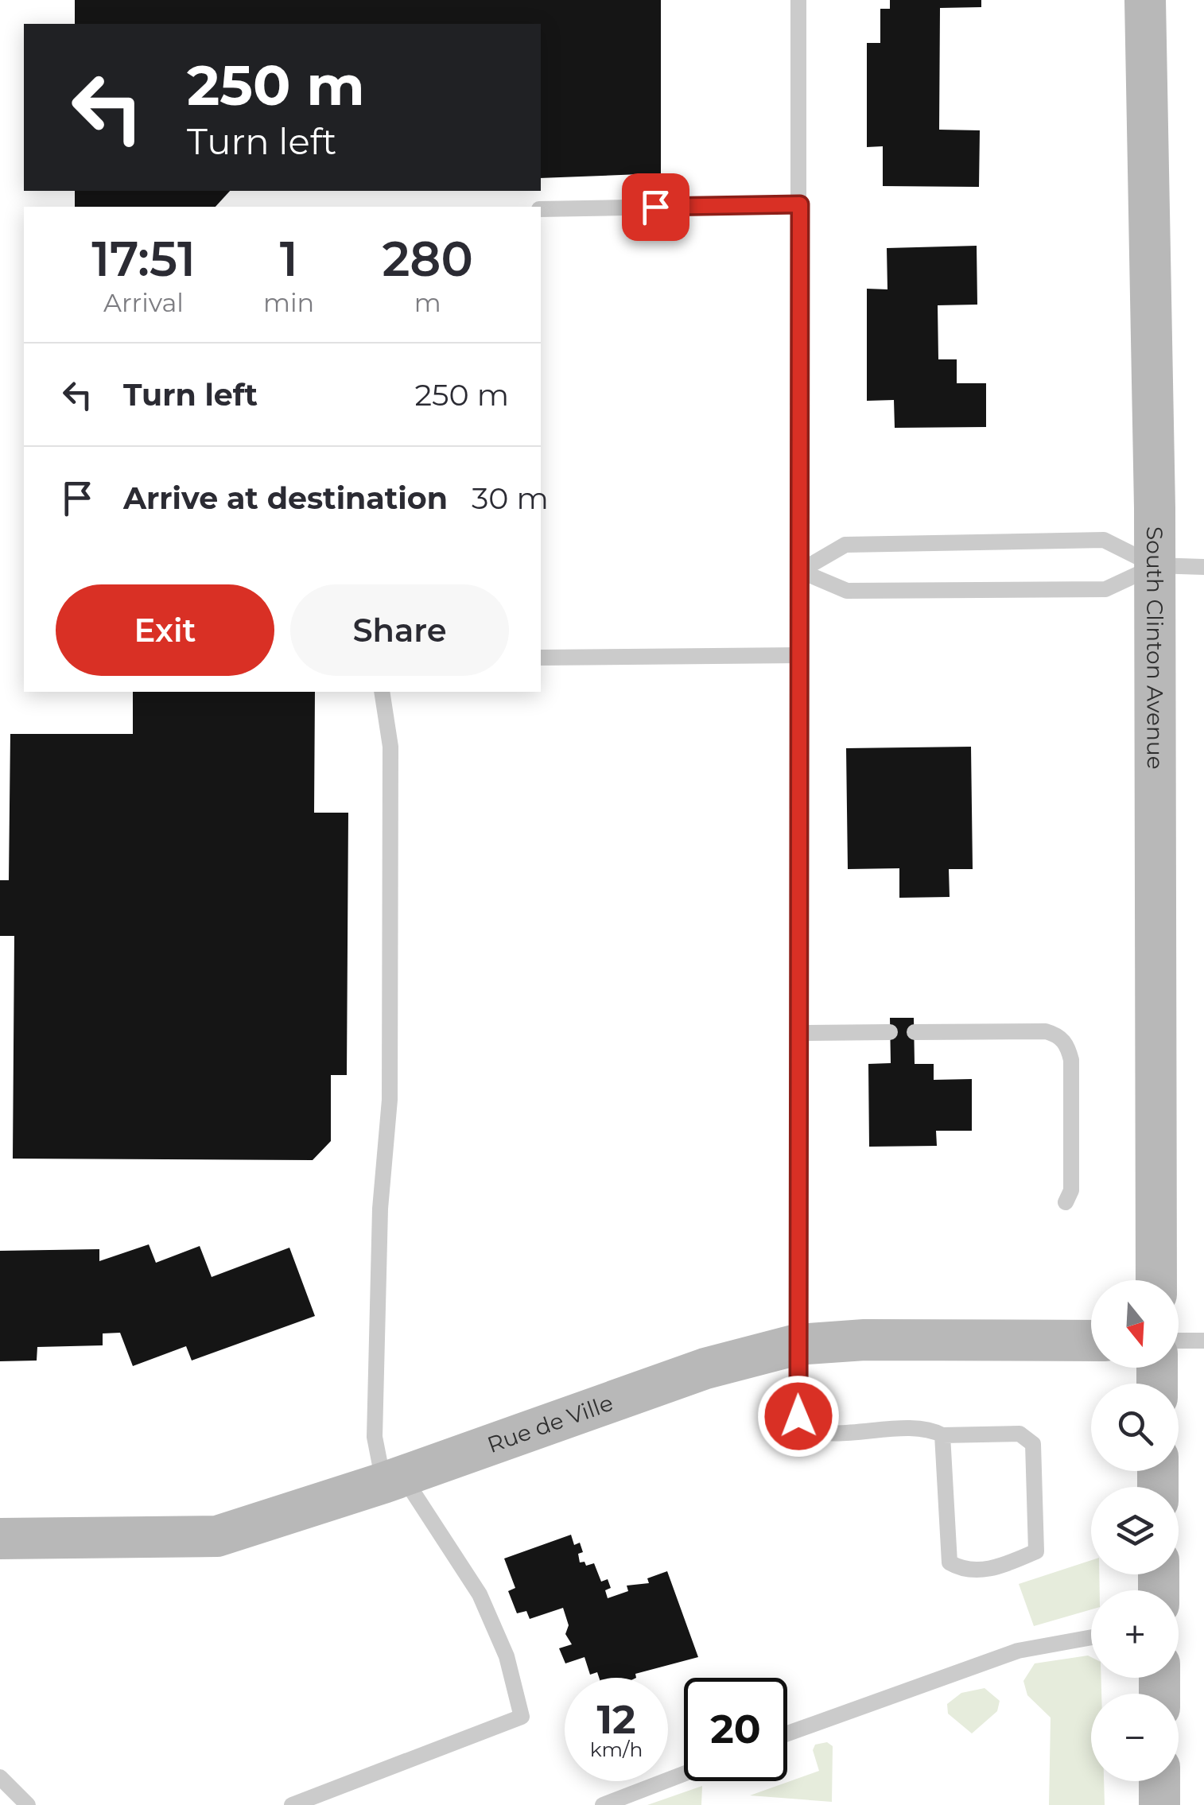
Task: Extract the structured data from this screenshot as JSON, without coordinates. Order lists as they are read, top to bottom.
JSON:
{
  "streets": {
    "street": ["South Clinton Avenue", "Rue de Ville"]
  },
  "north": "bottom",
  "page": {
    "turn": ["250 m", "Turn left"],
    "eta": [
      "17:51",
      "Arrival",
      "1",
      "min",
      "280",
      "m"
    ],
    "list": [
      {
        "name": "Turn left",
        "value": "250 m"
      },
      {
        "name": "Arrive at destination",
        "value": "30 m"
      }
    ],
    "buttons": ["Exit", "Share"],
    "map_buttons": ["+", "−"],
    "speed": "12 km/h",
    "limit": "20"
  }
}
